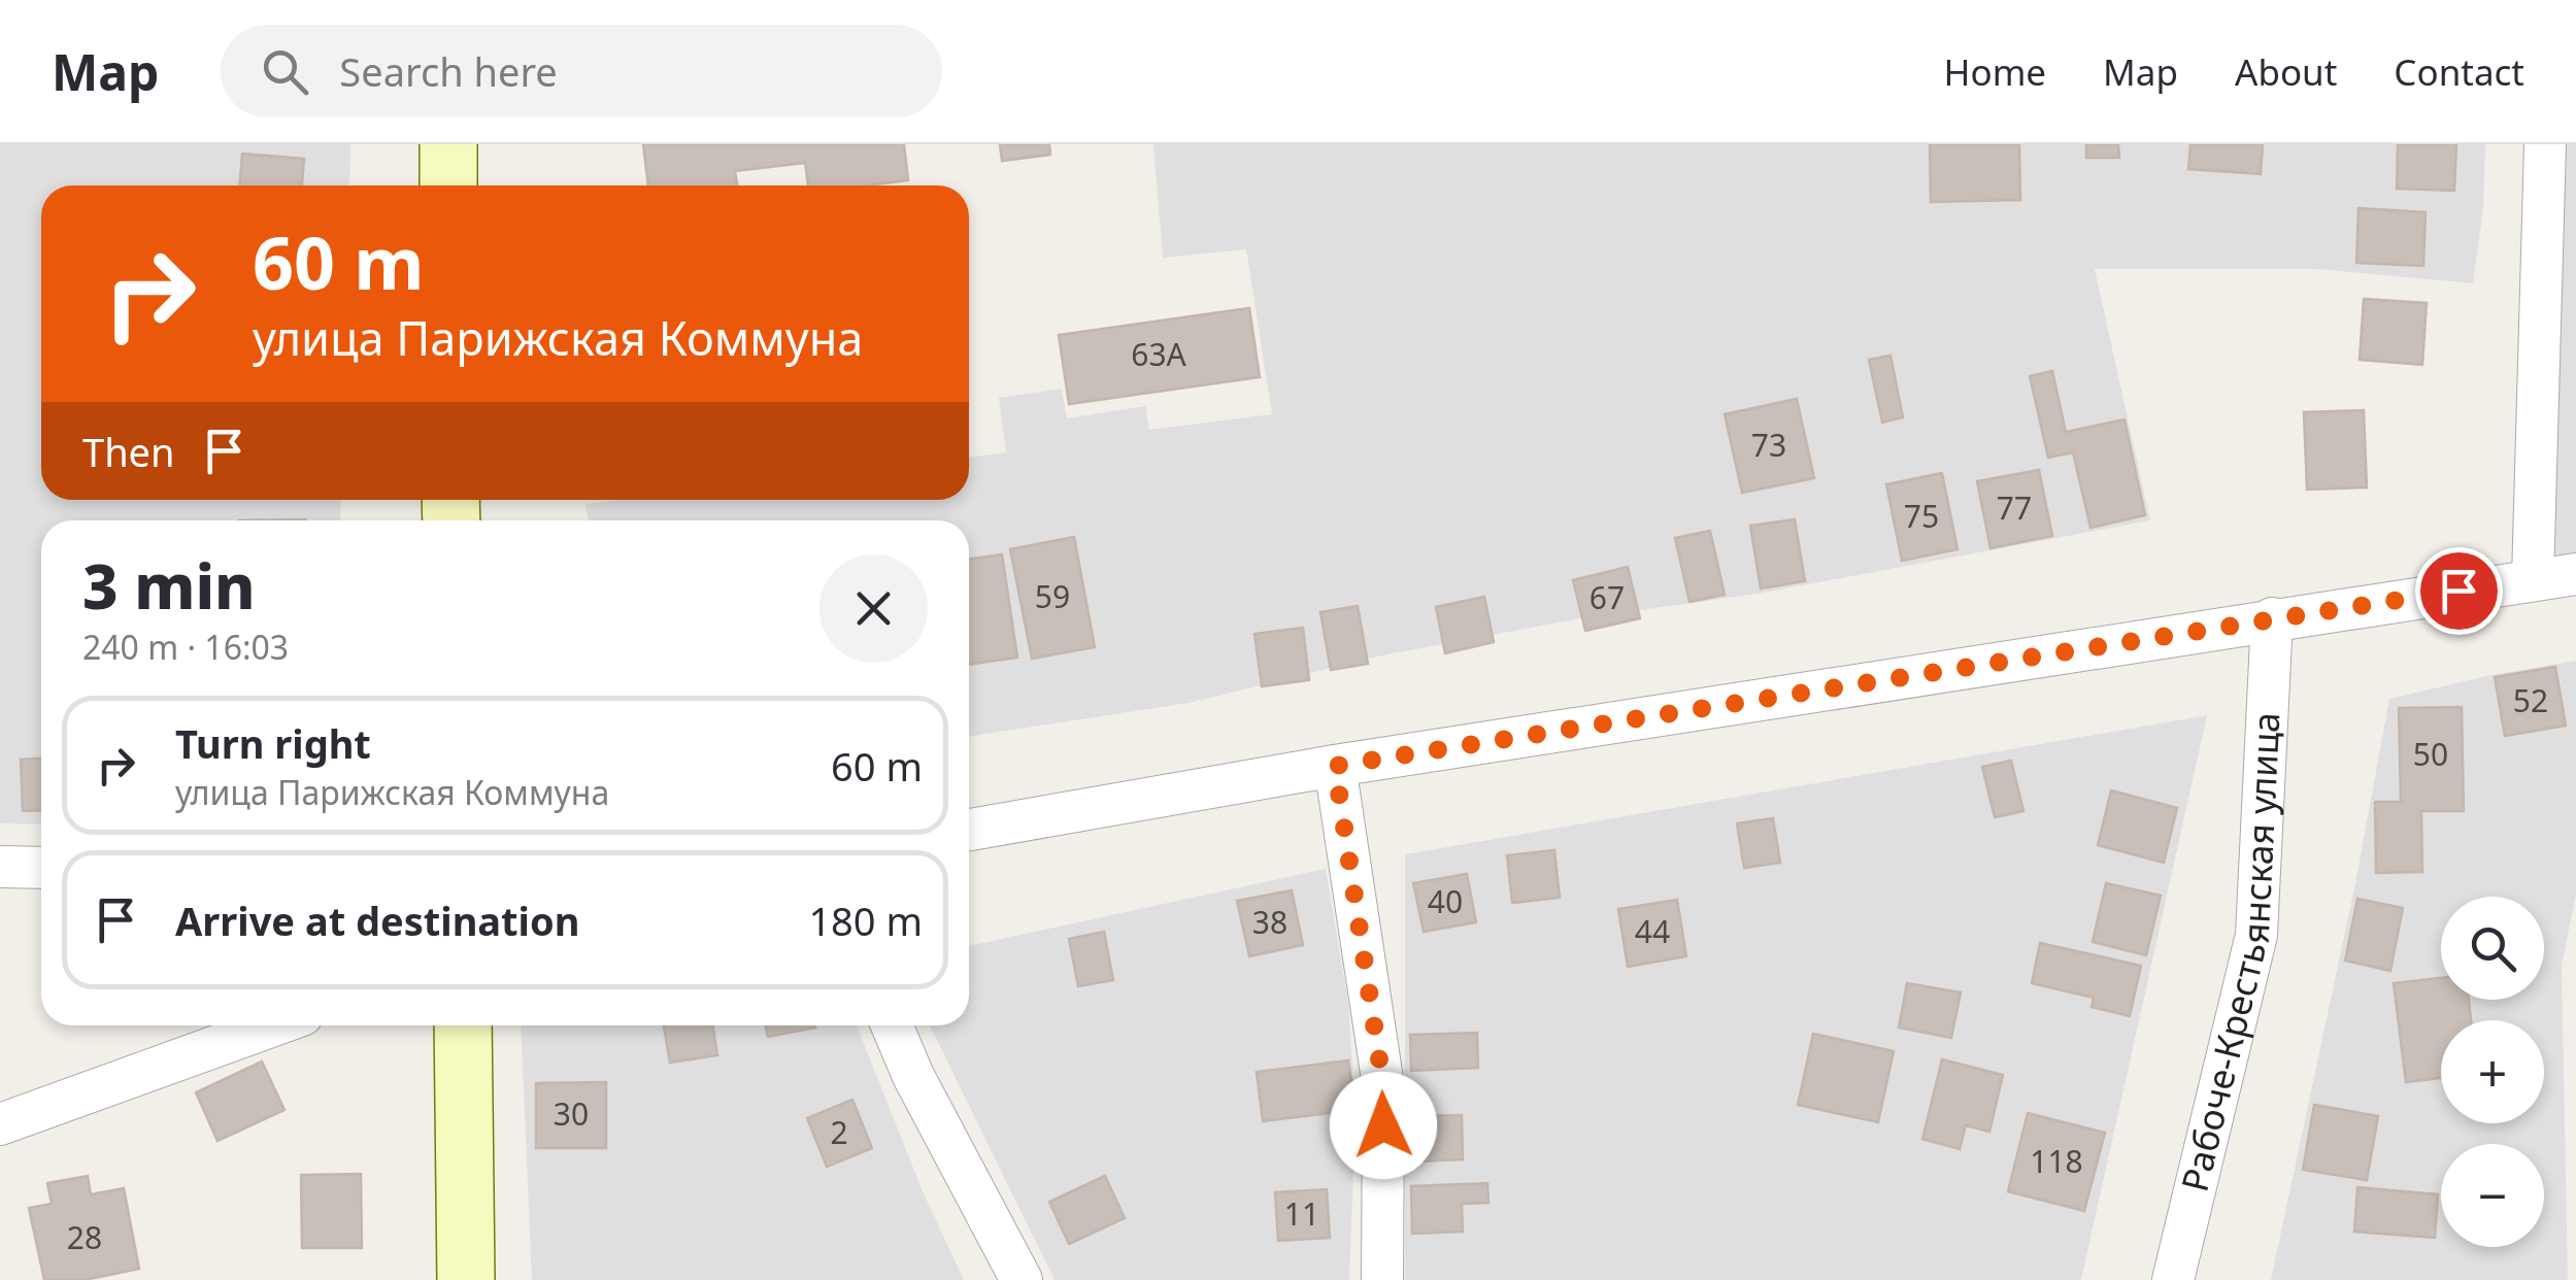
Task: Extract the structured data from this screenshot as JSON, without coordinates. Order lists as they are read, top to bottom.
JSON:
{
  "streets": {
    "street": ["Рабоче-Крестьянская улица"]
  },
  "house_numbers": [
    "63А",
    "73",
    "77",
    "75",
    "59",
    "67",
    "52",
    "50",
    "40",
    "38",
    "44",
    "30",
    "2",
    "118",
    "11",
    "28"
  ],
  "page": {
    "header": "Map",
    "search": "Search here",
    "nav": [
      "Home",
      "Map",
      "About",
      "Contact"
    ],
    "turn": ["60 m", "улица Парижская Коммуна"],
    "then": "Then",
    "heading": ["3 min", "240 m · 16:03"],
    "list": [
      {
        "name": "Turn right",
        "note": "улица Парижская Коммуна",
        "value": "60 m"
      },
      {
        "name": "Arrive at destination",
        "value": "180 m"
      }
    ],
    "map_buttons": ["+", "−"]
  }
}
